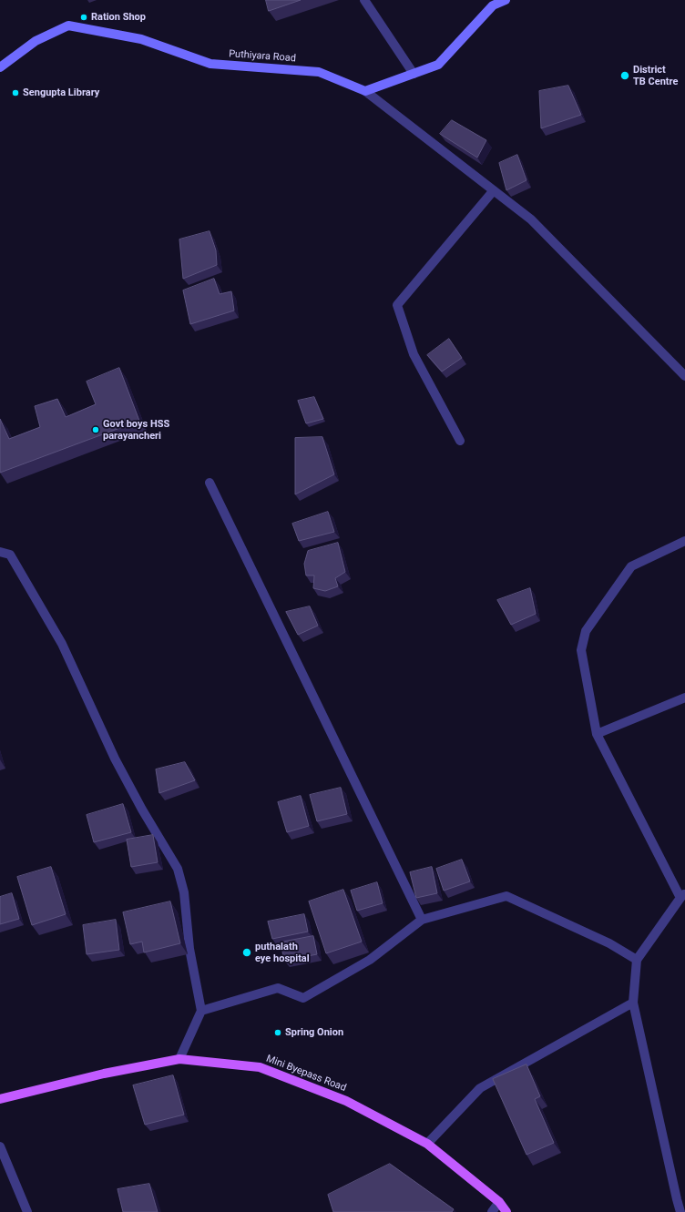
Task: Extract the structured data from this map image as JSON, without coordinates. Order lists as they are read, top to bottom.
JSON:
{
  "streets": {
    "main road": ["Mini Byepass Road"],
    "street": ["Puthiyara Road"]
  },
  "places": [
    "Ration Shop",
    "District TB Centre",
    "Sengupta Library",
    "Govt boys HSS parayancheri",
    "puthalath eye hospital",
    "Spring Onion"
  ]
}
